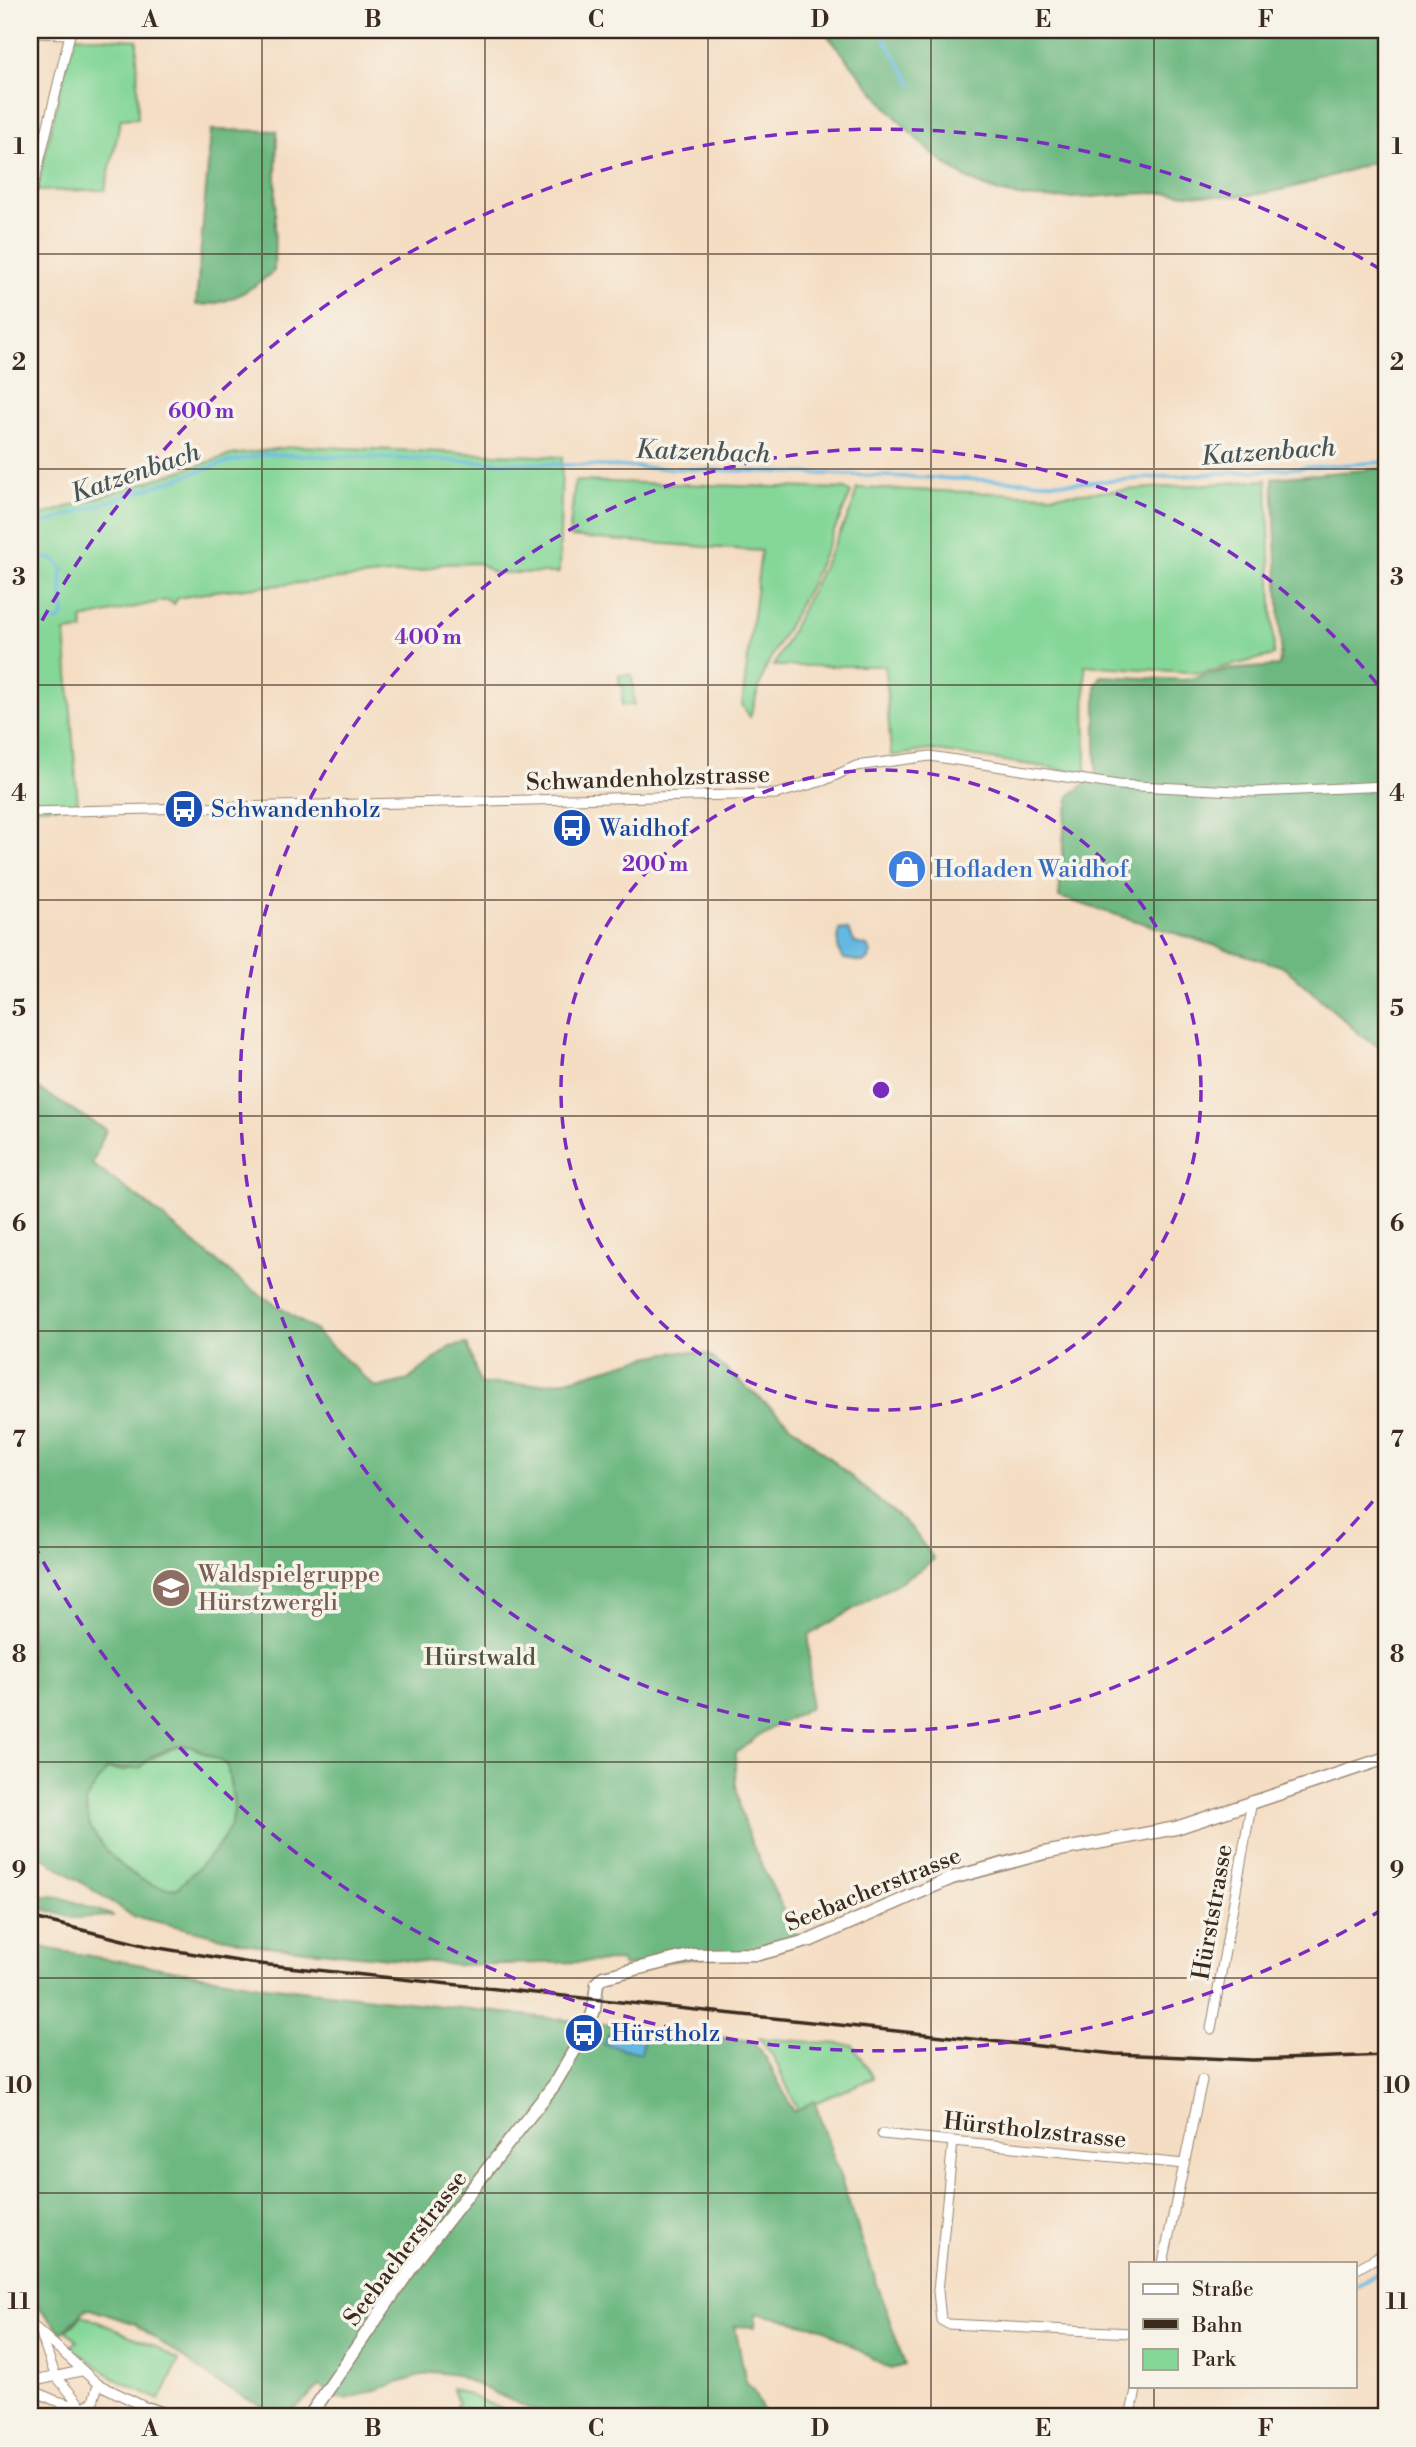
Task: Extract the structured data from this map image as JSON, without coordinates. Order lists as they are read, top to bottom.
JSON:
{
  "streets": {
    "street": [
      "Schwandenholzstrasse",
      "Seebacherstrasse",
      "Hürststrasse",
      "Hürstholzstrasse"
    ]
  },
  "crossings": [
    ["Seebacherstrasse", "Hürststrasse"]
  ],
  "water": ["Katzenbach"],
  "parks": ["Hürstwald"],
  "places": {
    "bus stop": ["Schwandenholz", "Waidhof", "Hürstholz"],
    "shop": ["Hofladen Waidhof"],
    "school or university": ["Waldspielgruppe Hürstzwergli"]
  },
  "legend": ["Straße", "Bahn", "Park"],
  "grid": {
    "columns": [
      "A",
      "B",
      "C",
      "D",
      "E",
      "F"
    ],
    "rows": [
      "1",
      "2",
      "3",
      "4",
      "5",
      "6",
      "7",
      "8",
      "9",
      "10",
      "11"
    ]
  },
  "rings": ["600 m", "400 m", "200 m"]
}
